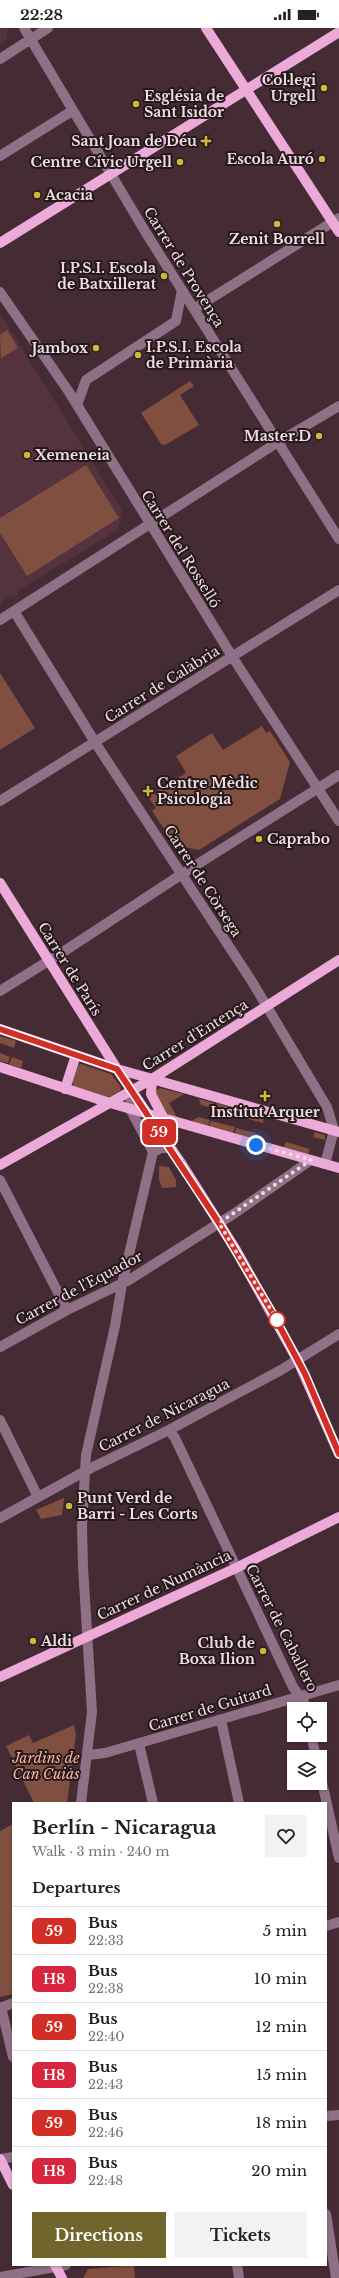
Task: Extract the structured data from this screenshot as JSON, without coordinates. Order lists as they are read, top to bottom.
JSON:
{
  "streets": {
    "main road": ["Carrer de París", "Carrer d'Entença", "Carrer de Numància"],
    "street": [
      "Carrer de Provença",
      "Carrer del Rosselló",
      "Carrer de Calàbria",
      "Carrer de Còrsega",
      "Carrer de l'Equador",
      "Carrer de Nicaragua",
      "Carrer de Caballero",
      "Carrer de Guitard"
    ]
  },
  "crossings": [
    ["Carrer del Rosselló", "Carrer de Calàbria"],
    ["Carrer de Calàbria", "Carrer de Còrsega"],
    ["Carrer de Còrsega", "Carrer d'Entença"],
    ["Carrer de París", "Carrer d'Entença"],
    ["Carrer de París", "Carrer de l'Equador"],
    ["Carrer de París", "Carrer de Nicaragua"],
    ["Carrer de Nicaragua", "Carrer de Caballero"],
    ["Carrer de Numància", "Carrer de Caballero"],
    ["Carrer de Caballero", "Carrer de Guitard"]
  ],
  "parks": ["Jardins de Can Cuiàs"],
  "places": {
    "other": [
      "Col·legi Urgell",
      "Església de Sant Isidor",
      "Escola Auró",
      "Centre Cívic Urgell",
      "Acacia",
      "Zenit Borrell",
      "I.P.S.I. Escola de Batxillerat",
      "Jambox",
      "I.P.S.I. Escola de Primària",
      "Master.D",
      "Xemeneia",
      "Caprabo",
      "Punt Verd de Barri - Les Corts",
      "Aldi",
      "Club de Boxa Ilion"
    ],
    "health": ["Sant Joan de Déu", "Centre Mèdic Psicologia", "Institut Arquer"]
  },
  "lines": ["bus line 59"],
  "page": {
    "status": "22:28",
    "on_map": "59",
    "heading": [
      ["Berlín - Nicaragua", "Walk · 3 min · 240 m"],
      "Departures"
    ],
    "list": [
      {
        "mark": "59",
        "name": "Bus",
        "note": "22:33",
        "value": "5 min"
      },
      {
        "mark": "H8",
        "name": "Bus",
        "note": "22:38",
        "value": "10 min"
      },
      {
        "mark": "59",
        "name": "Bus",
        "note": "22:40",
        "value": "12 min"
      },
      {
        "mark": "H8",
        "name": "Bus",
        "note": "22:43",
        "value": "15 min"
      },
      {
        "mark": "59",
        "name": "Bus",
        "note": "22:46",
        "value": "18 min"
      },
      {
        "mark": "H8",
        "name": "Bus",
        "note": "22:48",
        "value": "20 min"
      }
    ],
    "buttons": ["Directions", "Tickets"]
  }
}
